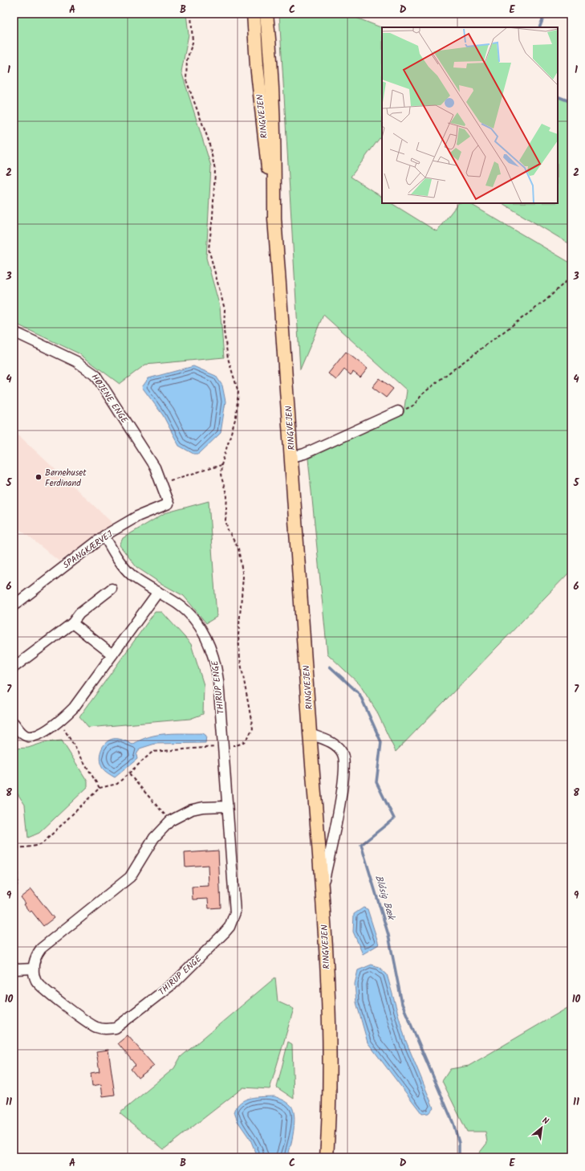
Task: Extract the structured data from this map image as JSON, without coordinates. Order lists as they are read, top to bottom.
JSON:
{
  "streets": {
    "main road": ["RINGVEJEN"],
    "street": ["HØJENE ENGE", "SPANGKÆRVEJ", "THIRUP ENGE"]
  },
  "crossings": [
    ["HØJENE ENGE", "SPANGKÆRVEJ"],
    ["SPANGKÆRVEJ", "THIRUP ENGE"]
  ],
  "water": ["Blåsig Bæk"],
  "places": ["Børnehuset Ferdinand"],
  "north": "top right",
  "grid": {
    "columns": [
      "A",
      "B",
      "C",
      "D",
      "E"
    ],
    "rows": [
      "1",
      "2",
      "3",
      "4",
      "5",
      "6",
      "7",
      "8",
      "9",
      "10",
      "11"
    ]
  }
}
